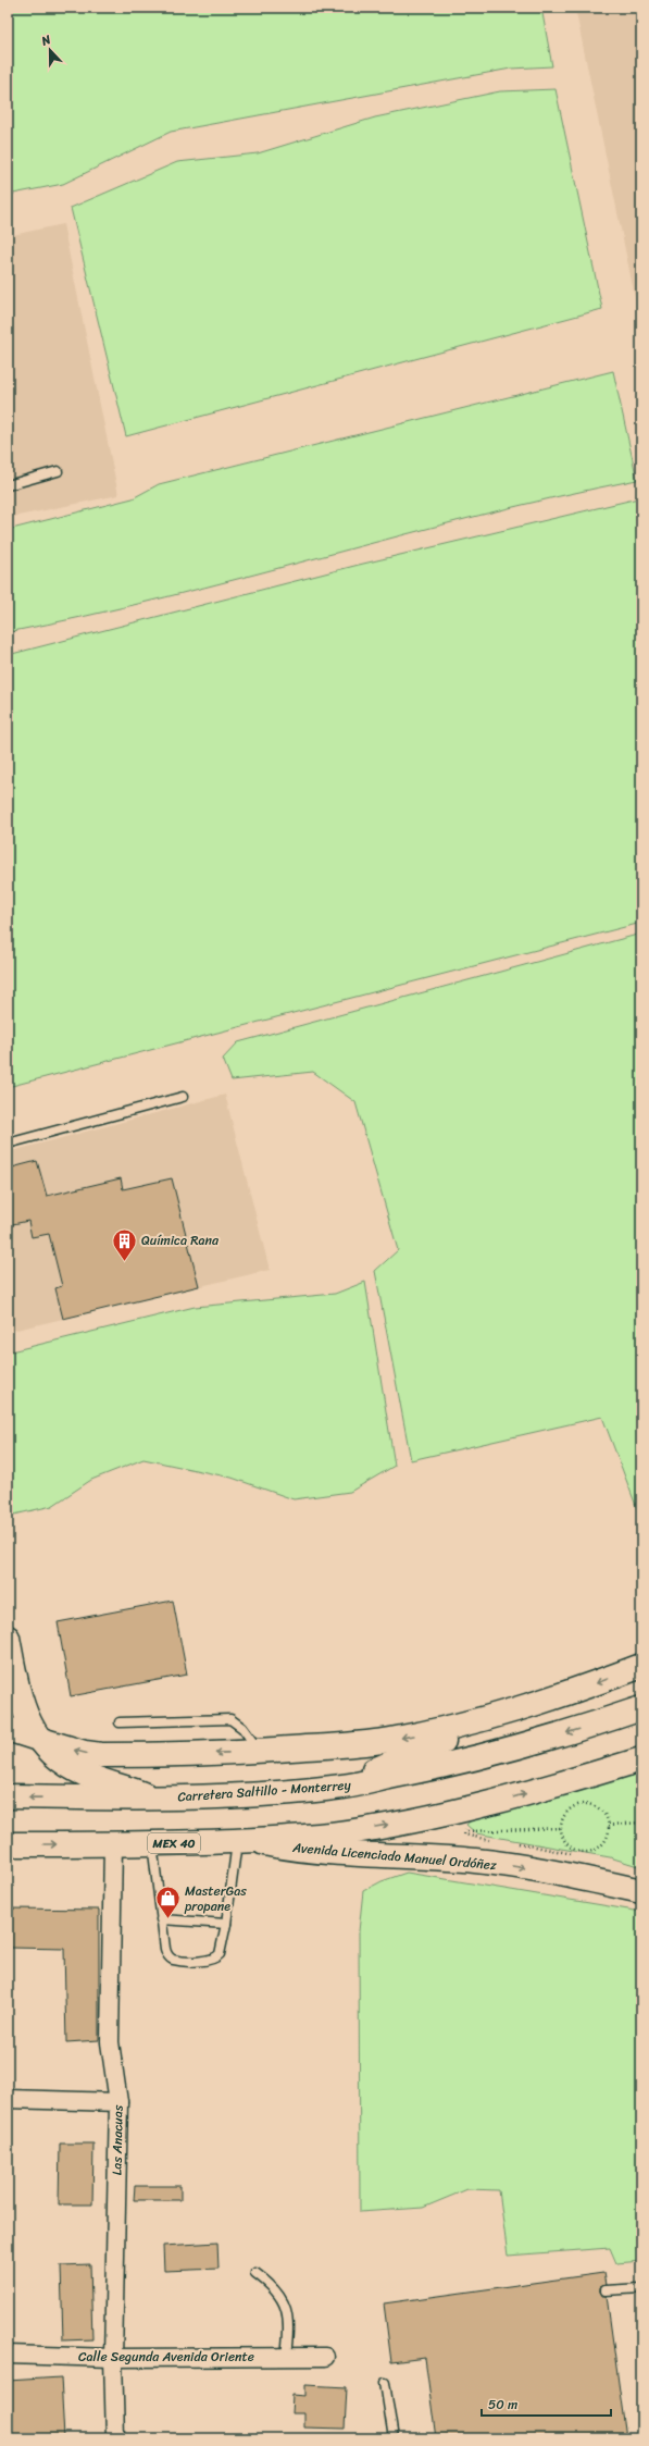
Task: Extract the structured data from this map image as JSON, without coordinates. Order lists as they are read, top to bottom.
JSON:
{
  "streets": {
    "main road": ["Carretera Saltillo - Monterrey", "MEX 40", "Avenida Licenciado Manuel Ordóñez"],
    "street": ["Las Anacuas", "Calle Segunda Avenida Oriente"]
  },
  "crossings": [
    ["MEX 40", "Avenida Licenciado Manuel Ordóñez"],
    ["MEX 40", "Las Anacuas"],
    ["Las Anacuas", "Calle Segunda Avenida Oriente"]
  ],
  "places": {
    "building": ["Química Rana"],
    "shop": ["MasterGas propane"]
  },
  "scale_bar": "50 m",
  "north": "top"
}
